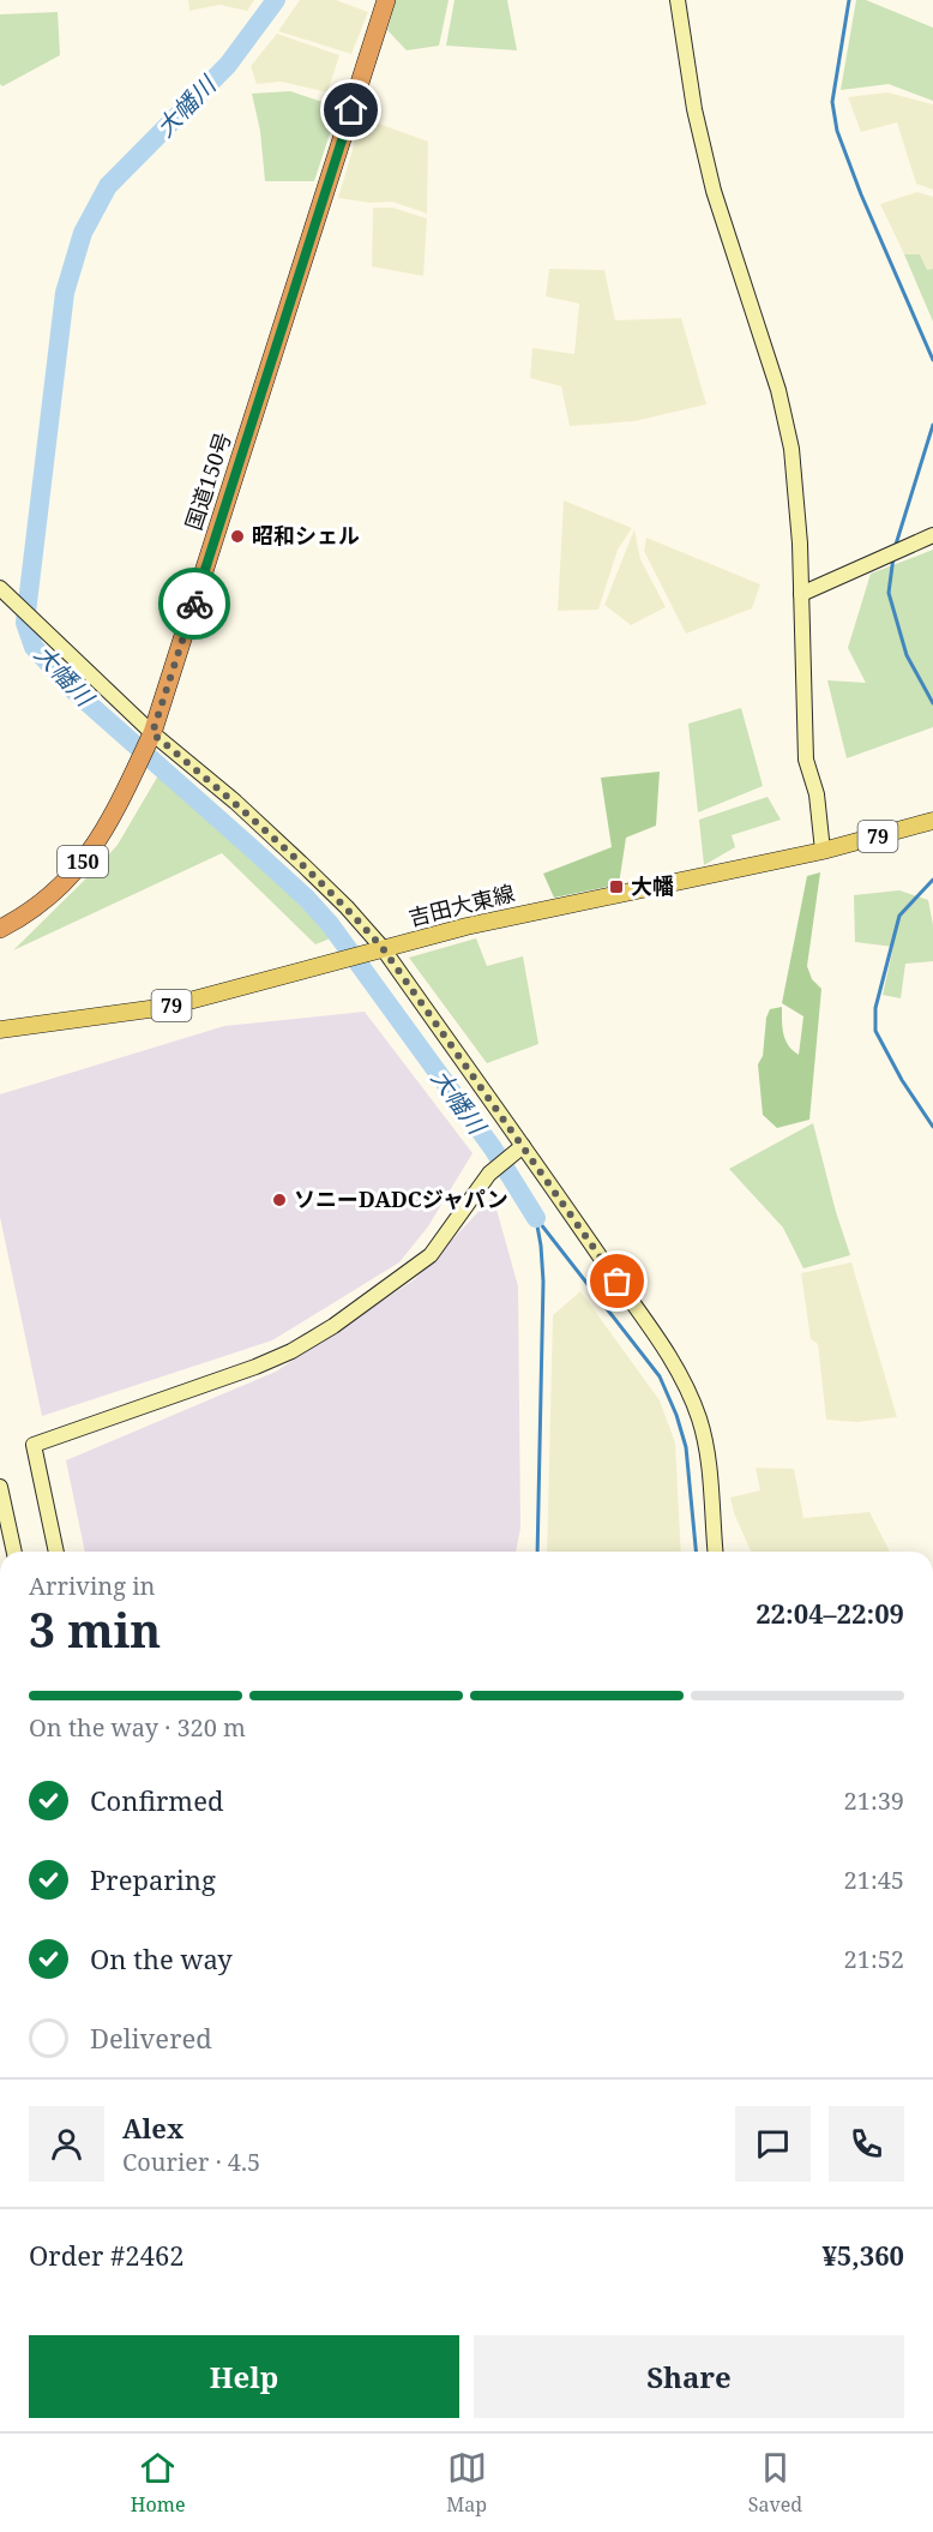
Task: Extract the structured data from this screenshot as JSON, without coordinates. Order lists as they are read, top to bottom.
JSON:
{
  "streets": {
    "highway": ["国道150号", "150"],
    "main road": ["79", "吉田大東線"]
  },
  "water": ["大幡川"],
  "places": {
    "other": ["昭和シェル", "ソニーDADCジャパン"],
    "transit": ["大幡"]
  },
  "page": {
    "heading": ["3 min", "Arriving in", "22:04–22:09"],
    "panel": [
      "Alex",
      "Courier · 4.5",
      "Order #2462",
      "¥5,360"
    ],
    "bar": "On the way · 320 m",
    "list": [
      ["Confirmed", "21:39"],
      ["Preparing", "21:45"],
      ["On the way", "21:52"],
      "Delivered"
    ],
    "buttons": ["Help", "Share"],
    "tabs": ["Home", "Map", "Saved"]
  }
}
